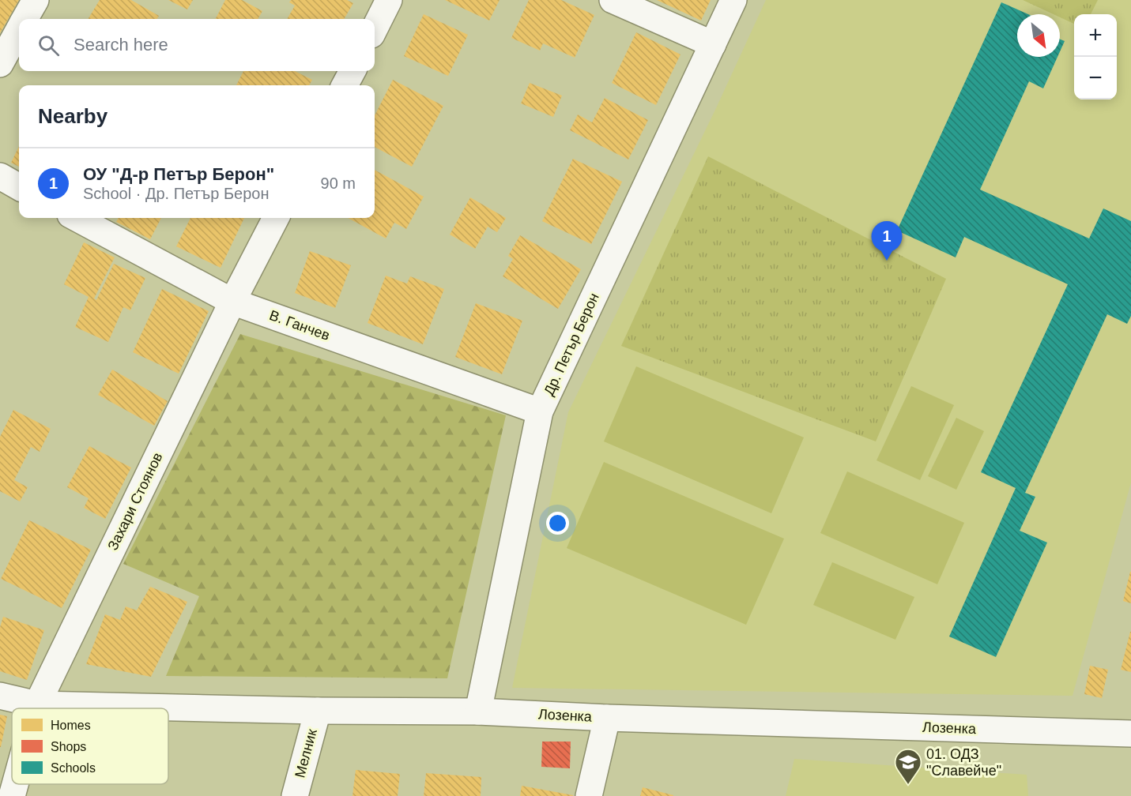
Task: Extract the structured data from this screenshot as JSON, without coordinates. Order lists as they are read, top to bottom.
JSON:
{
  "streets": {
    "street": [
      "В. Ганчев",
      "Др. Петър Берон",
      "Захари Стоянов",
      "Лозенка",
      "Мелник"
    ]
  },
  "crossings": [
    ["В. Ганчев", "Др. Петър Берон"],
    ["В. Ганчев", "Захари Стоянов"],
    ["Др. Петър Берон", "Лозенка"],
    ["Захари Стоянов", "Лозенка"],
    ["Лозенка", "Мелник"]
  ],
  "places": {
    "school or university": ["01. ОДЗ \"Славейче\""]
  },
  "legend": ["Homes", "Shops", "Schools"],
  "north": "bottom right",
  "page": {
    "map_buttons": ["+", "−"],
    "search": "Search here",
    "heading": "Nearby",
    "list": [
      {
        "mark": "1",
        "name": "ОУ \"Д-р Петър Берон\"",
        "note": "School · Др. Петър Берон",
        "value": "90 m"
      }
    ],
    "pins": "1"
  }
}
